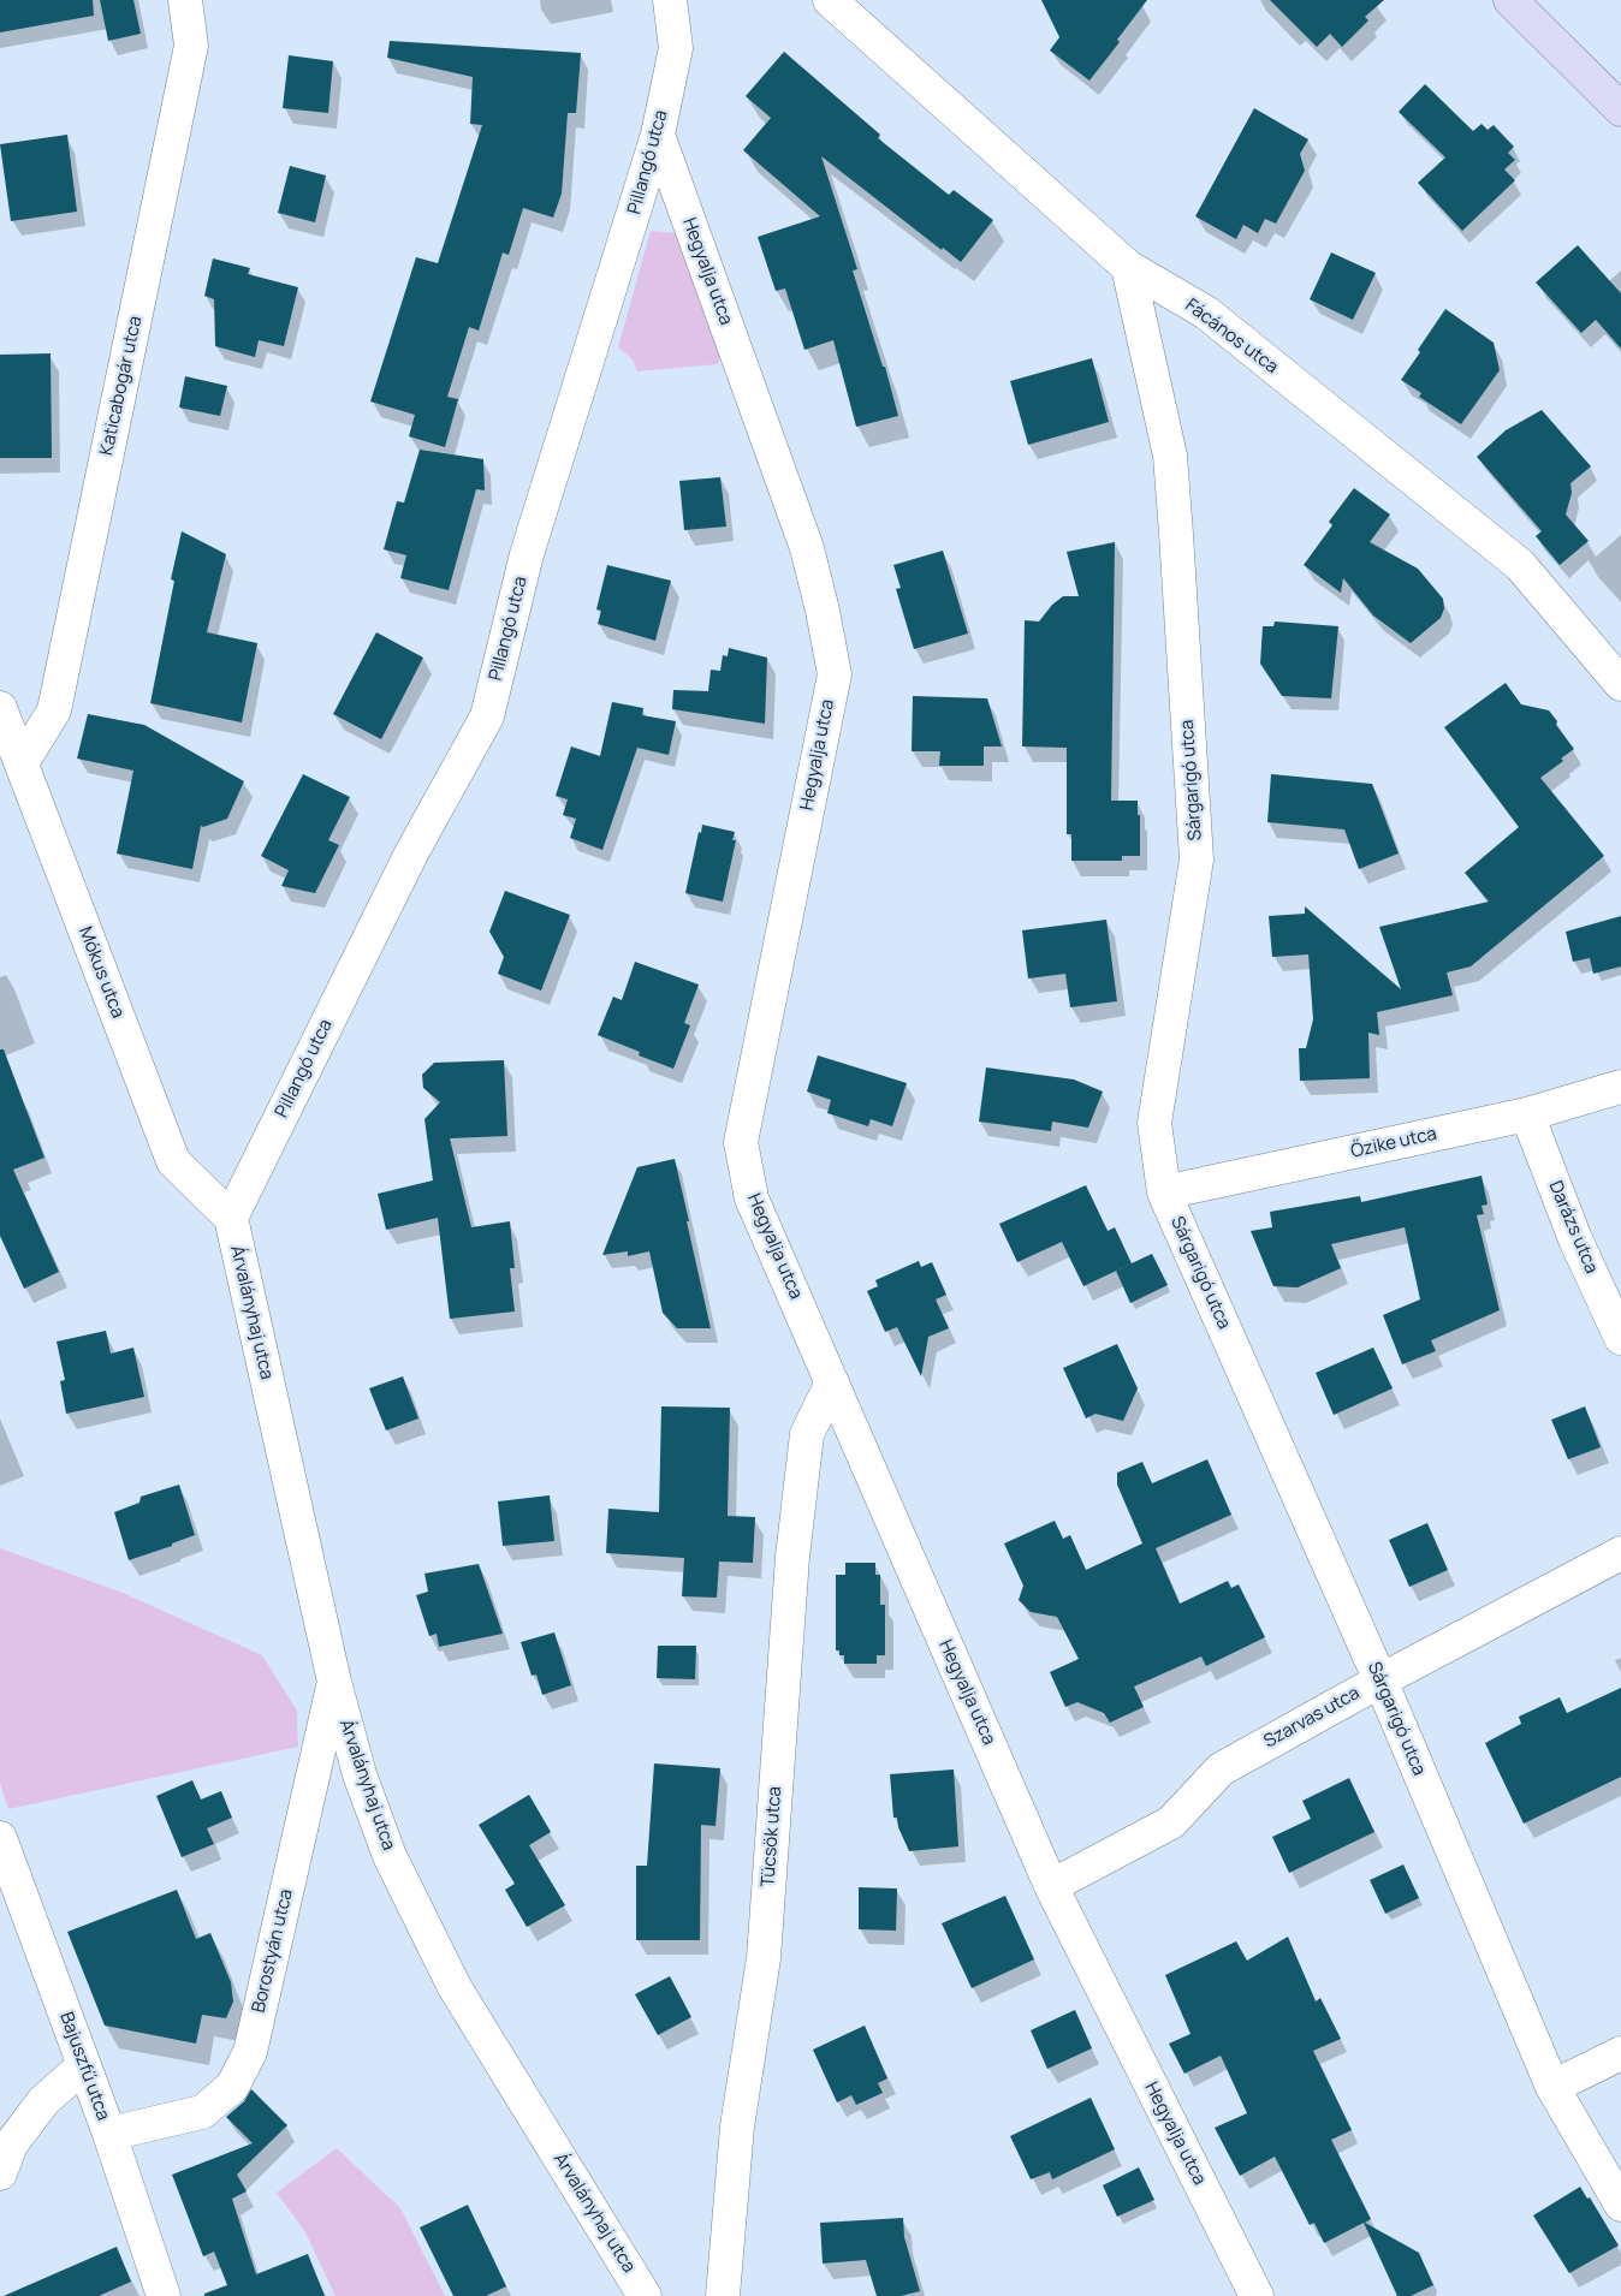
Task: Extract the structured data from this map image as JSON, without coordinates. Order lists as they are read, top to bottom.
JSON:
{
  "streets": {
    "street": [
      "Pillangó utca",
      "Hegyalja utca",
      "Fácános utca",
      "Katicabogár utca",
      "Sárgarigó utca",
      "Mókus utca",
      "Őzike utca",
      "Darázs utca",
      "Árvalányhaj utca",
      "Szarvas utca",
      "Tücsök utca",
      "Borostyán utca",
      "Bajuszfű utca"
    ]
  },
  "crossings": [
    ["Pillangó utca", "Hegyalja utca"],
    ["Pillangó utca", "Mókus utca"],
    ["Pillangó utca", "Árvalányhaj utca"],
    ["Hegyalja utca", "Szarvas utca"],
    ["Hegyalja utca", "Tücsök utca"],
    ["Fácános utca", "Sárgarigó utca"],
    ["Katicabogár utca", "Mókus utca"],
    ["Sárgarigó utca", "Őzike utca"],
    ["Sárgarigó utca", "Szarvas utca"],
    ["Mókus utca", "Árvalányhaj utca"],
    ["Őzike utca", "Darázs utca"],
    ["Árvalányhaj utca", "Borostyán utca"],
    ["Borostyán utca", "Bajuszfű utca"]
  ]
}
